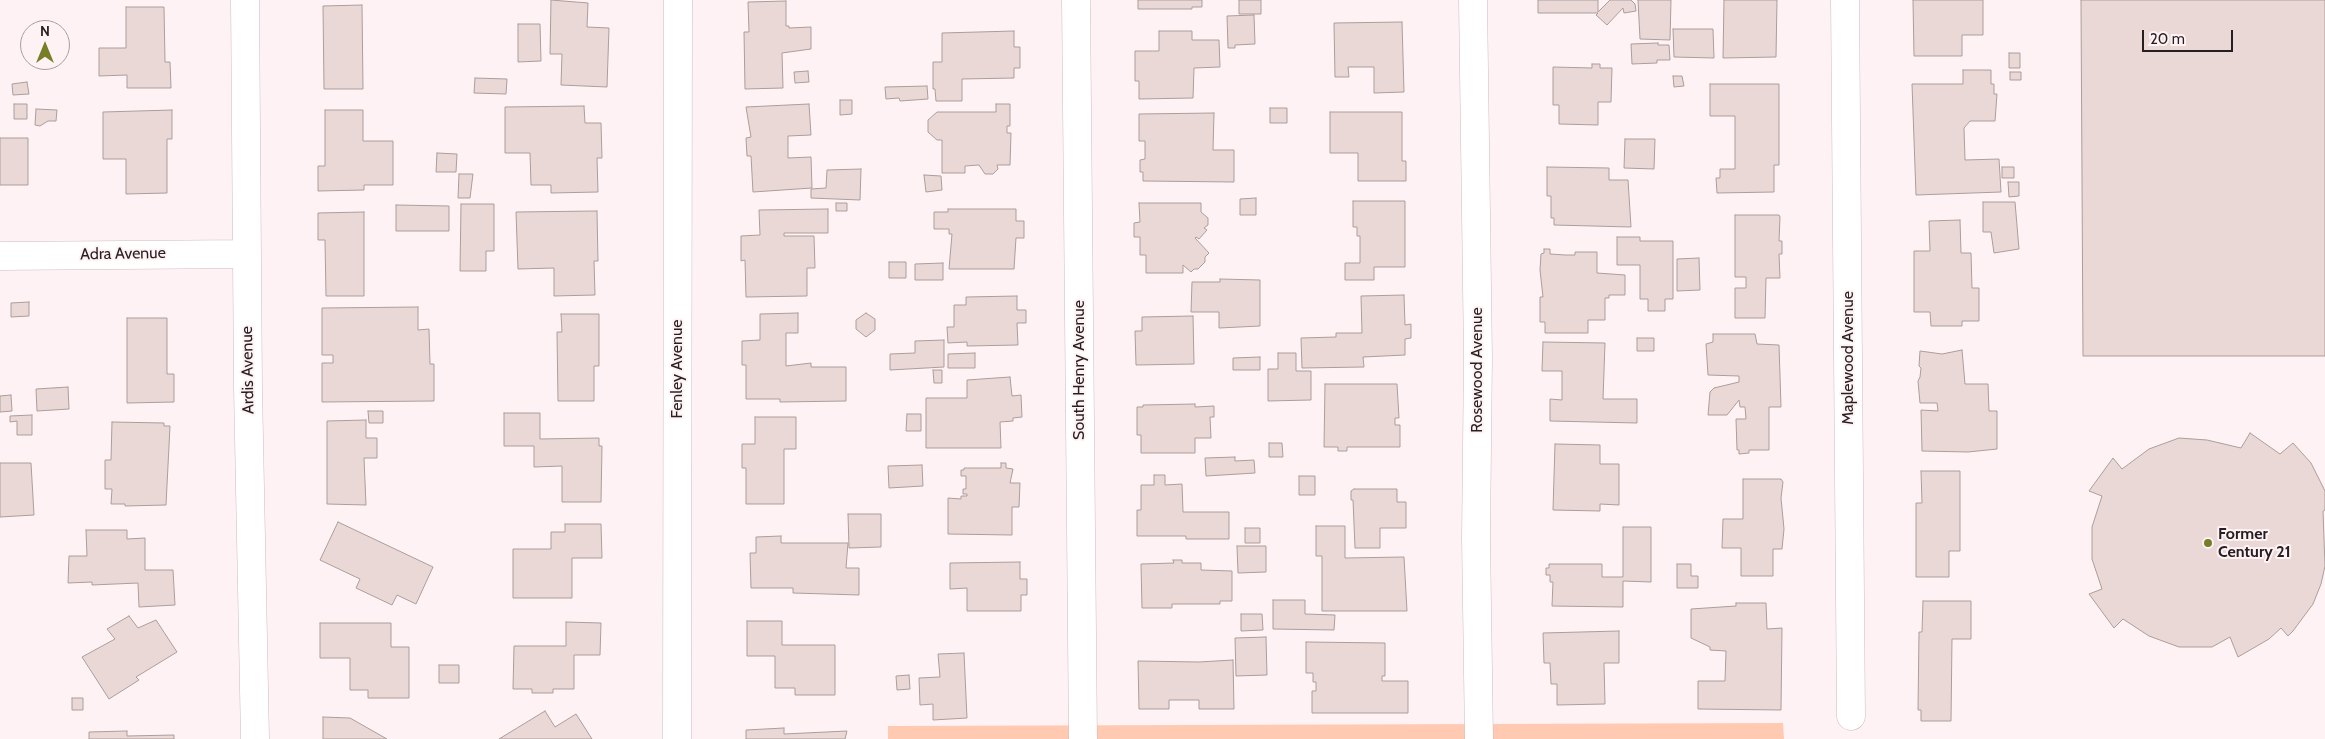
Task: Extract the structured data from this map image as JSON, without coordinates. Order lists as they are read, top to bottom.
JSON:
{
  "streets": {
    "street": [
      "Adra Avenue",
      "Maplewood Avenue",
      "Fenley Avenue",
      "Ardis Avenue",
      "South Henry Avenue",
      "Rosewood Avenue"
    ]
  },
  "crossings": [
    ["Adra Avenue", "Ardis Avenue"]
  ],
  "places": ["Former Century 21"],
  "scale_bar": "20 m",
  "north": "top"
}
